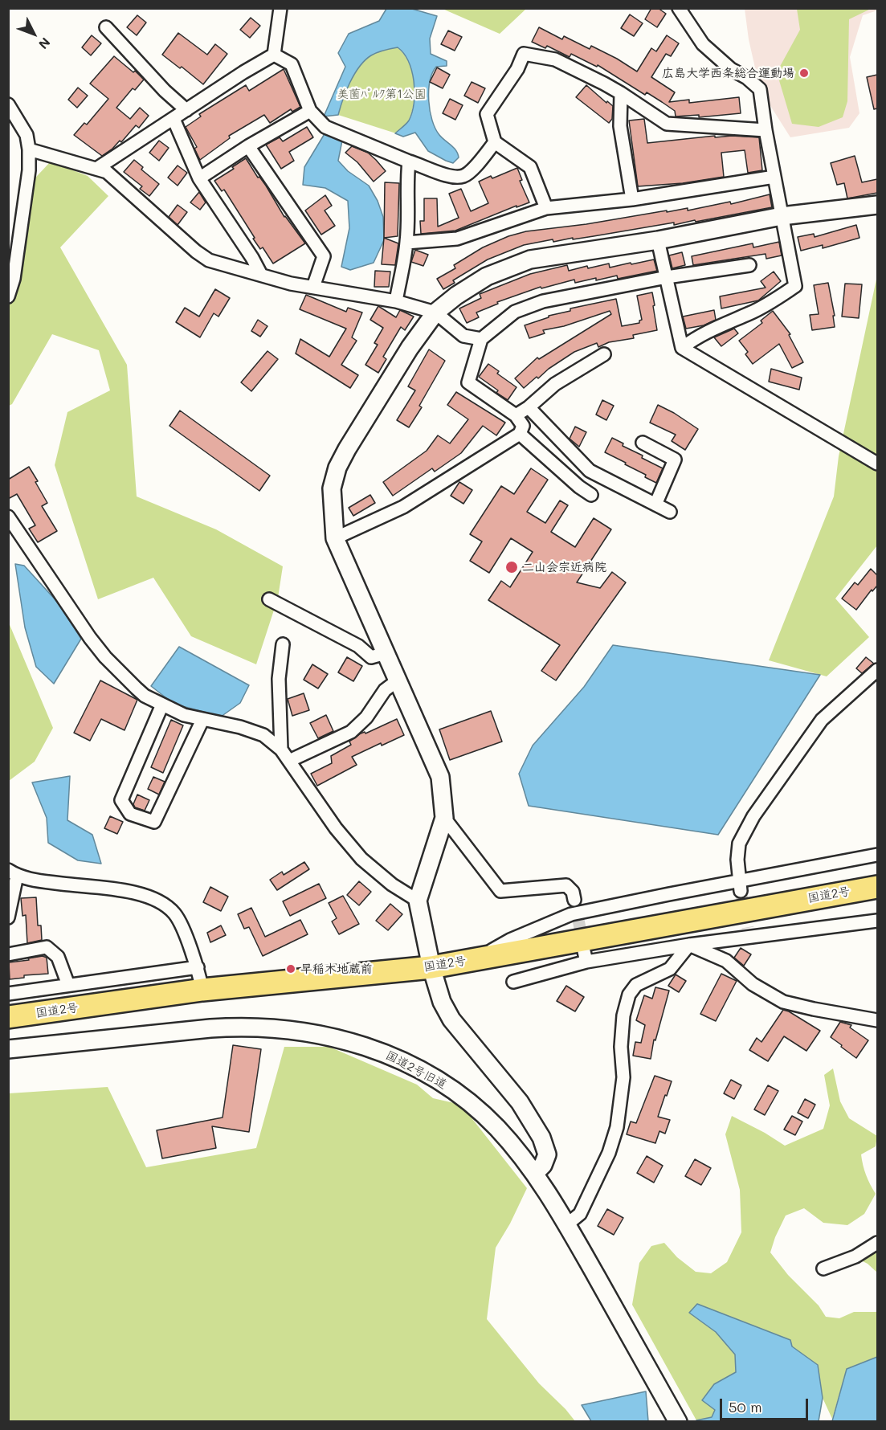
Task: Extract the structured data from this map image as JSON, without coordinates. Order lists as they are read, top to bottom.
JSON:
{
  "streets": {
    "highway": ["国道2号"],
    "street": ["国道2号旧道"]
  },
  "parks": ["美薗ﾊﾟﾙｸ第1公園"],
  "places": ["広島大学西条総合運動場", "二山会宗近病院", "早稲木地蔵前"],
  "scale_bar": "50 m",
  "north": "bottom right"
}
